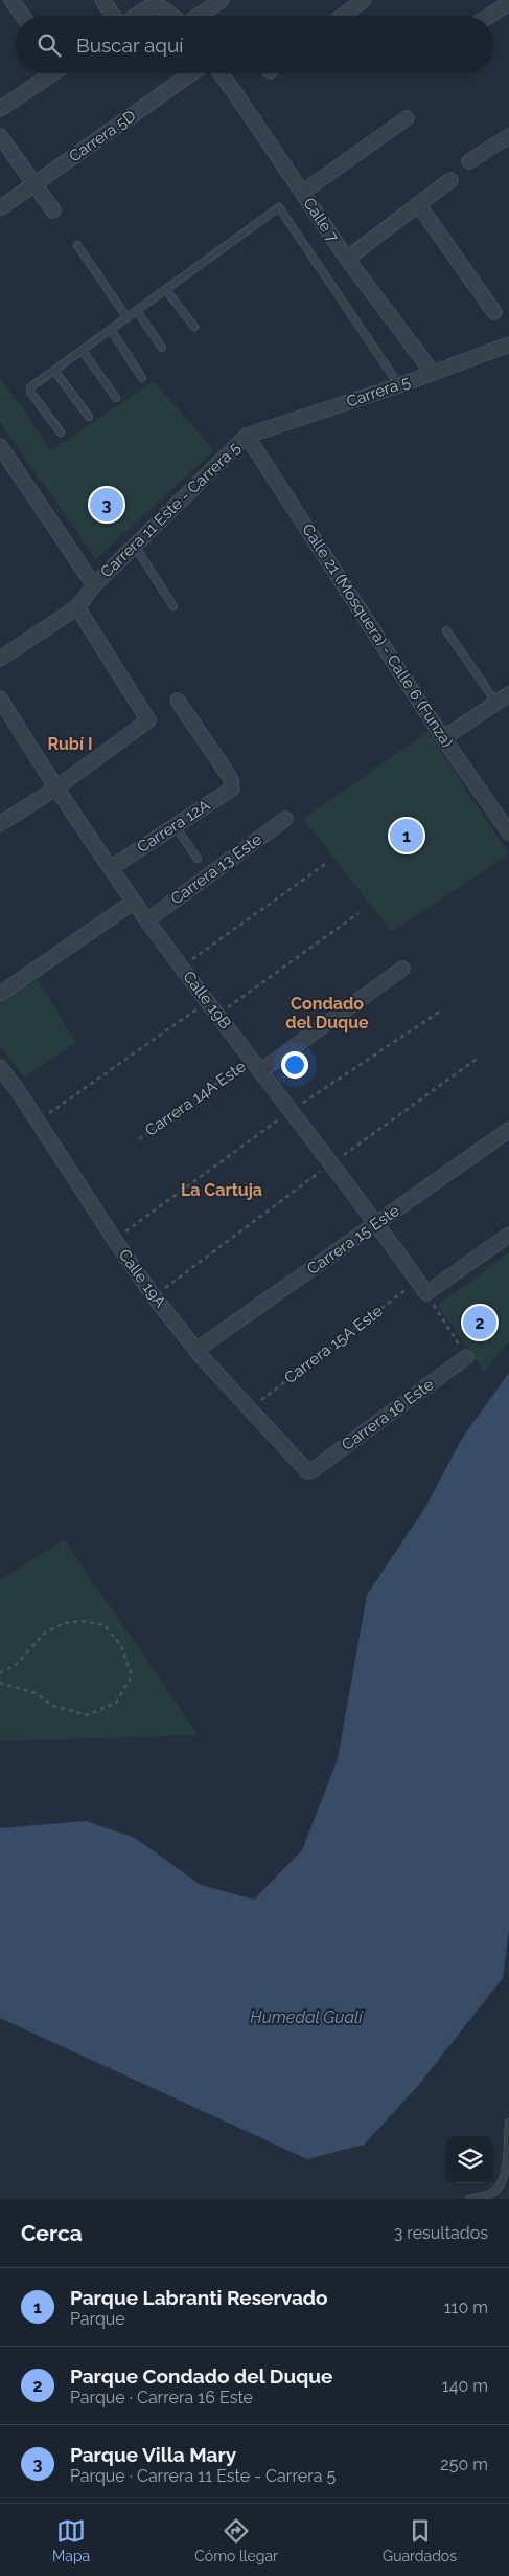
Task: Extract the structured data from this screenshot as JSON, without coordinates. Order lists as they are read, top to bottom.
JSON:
{
  "streets": {
    "street": [
      "Carrera 5D",
      "Calle 7",
      "Carrera 5",
      "Carrera 11 Este - Carrera 5",
      "Calle 21 (Mosquera) - Calle 6 (Funza)",
      "Carrera 12A",
      "Carrera 13 Este",
      "Calle 19B",
      "Carrera 14A Este",
      "Carrera 15 Este",
      "Calle 19A",
      "Carrera 16 Este"
    ],
    "path": ["Carrera 15A Este"]
  },
  "crossings": [
    ["Calle 7", "Carrera 5"],
    ["Carrera 5", "Carrera 11 Este - Carrera 5"],
    ["Carrera 5", "Calle 21 (Mosquera) - Calle 6 (Funza)"],
    ["Carrera 11 Este - Carrera 5", "Calle 21 (Mosquera) - Calle 6 (Funza)"],
    ["Carrera 12A", "Calle 19B"],
    ["Carrera 13 Este", "Calle 19B"],
    ["Calle 19B", "Carrera 14A Este"],
    ["Calle 19B", "Carrera 15 Este"],
    ["Calle 19B", "Carrera 15A Este"],
    ["Carrera 15 Este", "Calle 19A"],
    ["Calle 19A", "Carrera 15A Este"],
    ["Calle 19A", "Carrera 16 Este"]
  ],
  "districts": ["Rubí I", "Condado del Duque", "La Cartuja"],
  "water": ["Humedal Gualí"],
  "page": {
    "search": "Buscar aquí",
    "pins": ["3", "1", "2"],
    "heading": ["Cerca", "3 resultados"],
    "list": [
      {
        "mark": "1",
        "name": "Parque Labranti Reservado",
        "note": "Parque",
        "value": "110 m"
      },
      {
        "mark": "2",
        "name": "Parque Condado del Duque",
        "note": "Parque · Carrera 16 Este",
        "value": "140 m"
      },
      {
        "mark": "3",
        "name": "Parque Villa Mary",
        "note": "Parque · Carrera 11 Este - Carrera 5",
        "value": "250 m"
      }
    ],
    "nav": ["Mapa", "Cómo llegar", "Guardados"]
  }
}
